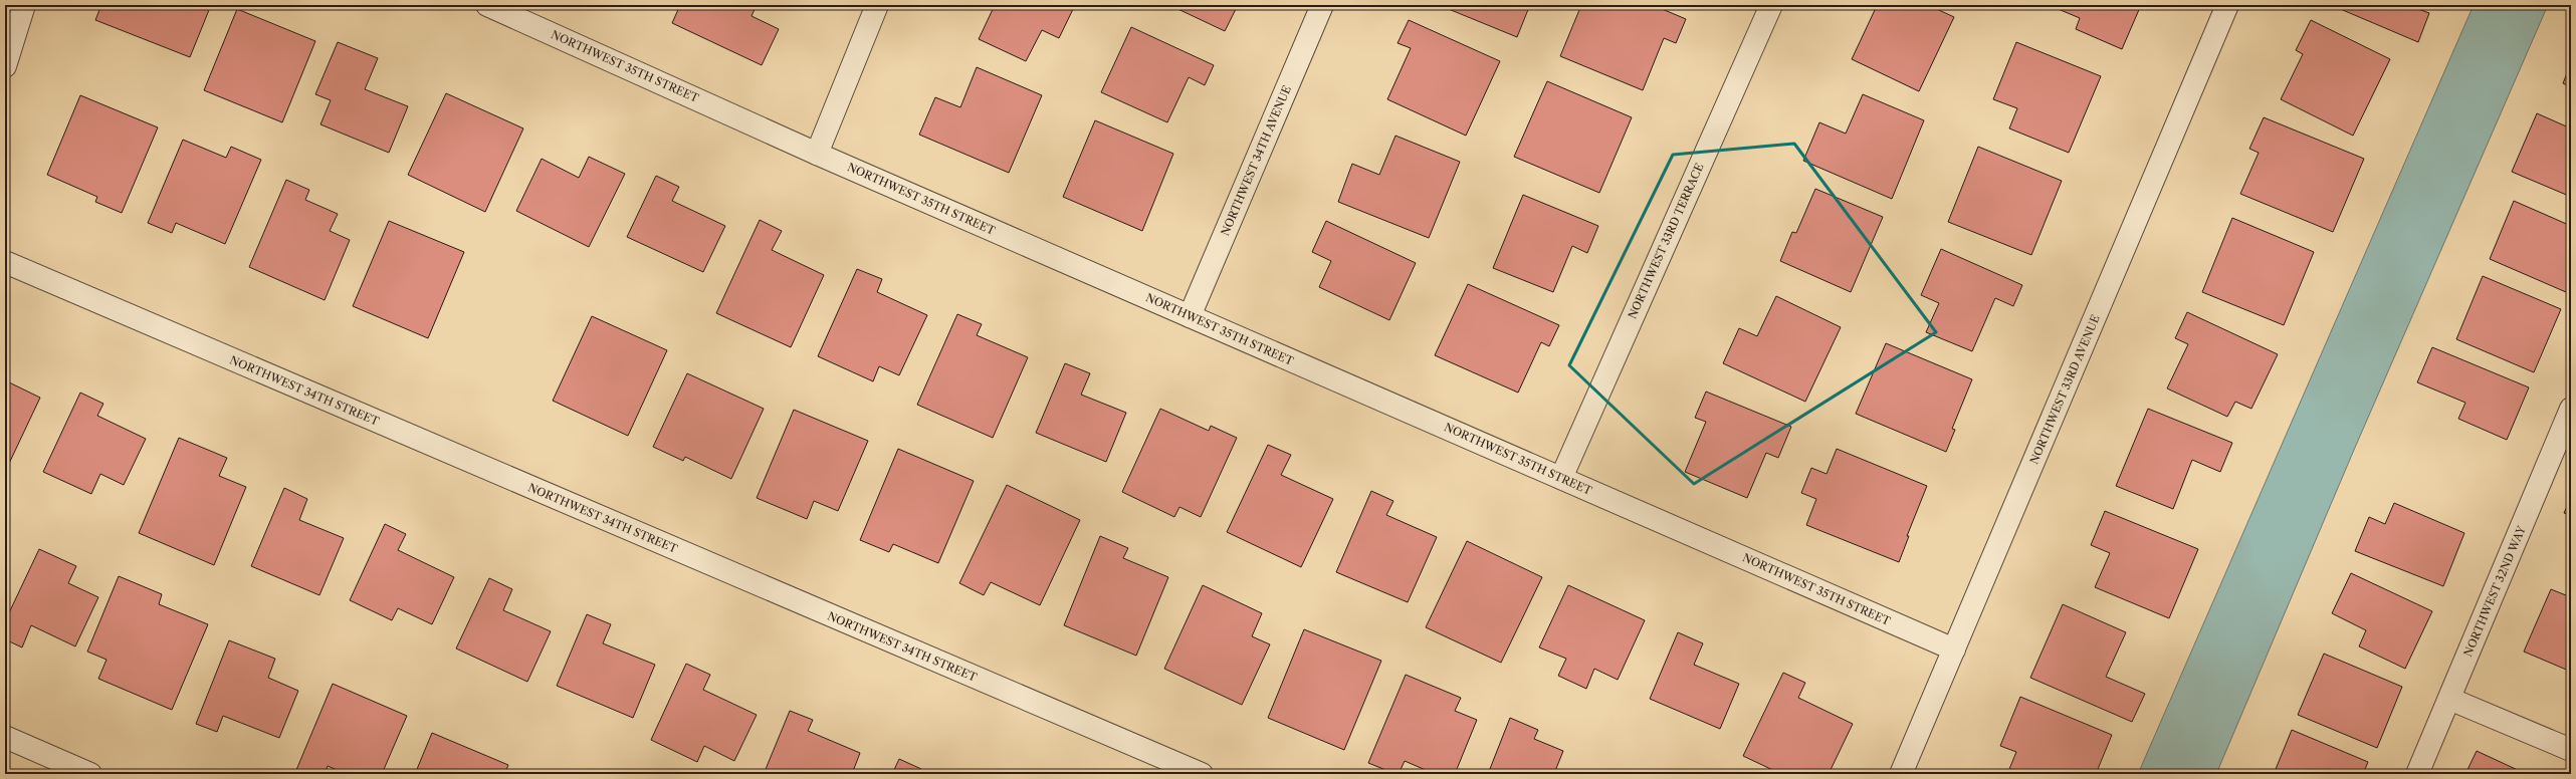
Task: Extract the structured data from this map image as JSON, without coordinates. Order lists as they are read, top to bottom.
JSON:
{
  "streets": {
    "street": [
      "NORTHWEST 35TH STREET",
      "NORTHWEST 34TH AVENUE",
      "NORTHWEST 33RD TERRACE",
      "NORTHWEST 33RD AVENUE",
      "NORTHWEST 34TH STREET",
      "NORTHWEST 32ND WAY"
    ]
  },
  "crossings": [
    ["NORTHWEST 35TH STREET", "NORTHWEST 34TH AVENUE"],
    ["NORTHWEST 35TH STREET", "NORTHWEST 33RD TERRACE"],
    ["NORTHWEST 35TH STREET", "NORTHWEST 33RD AVENUE"]
  ]
}
